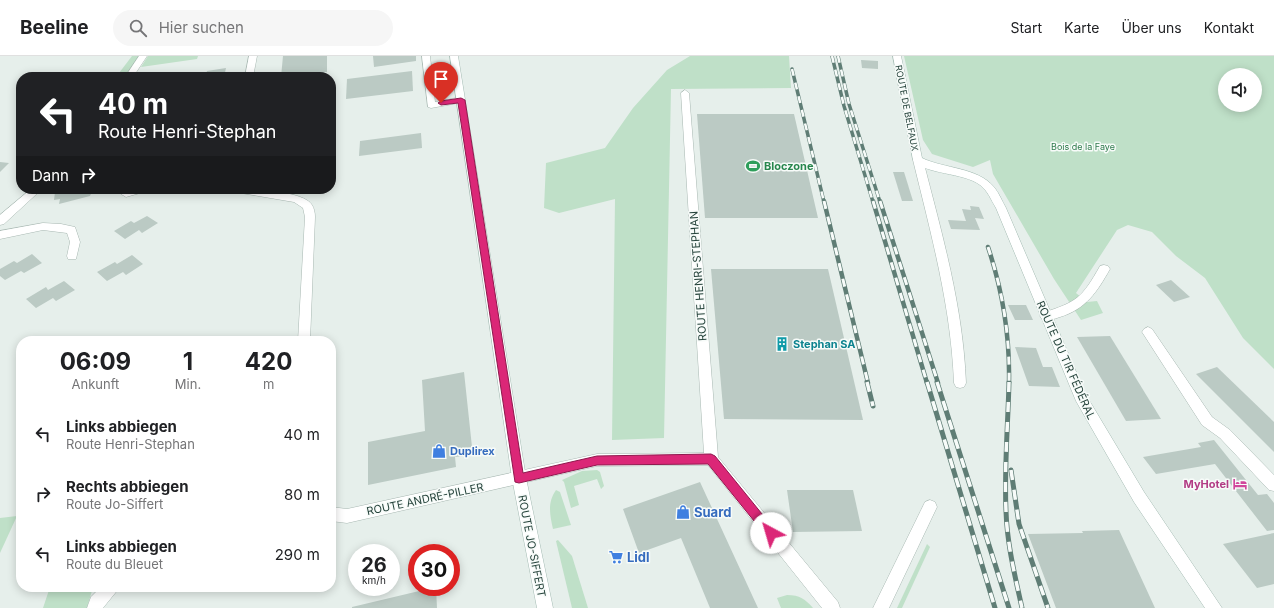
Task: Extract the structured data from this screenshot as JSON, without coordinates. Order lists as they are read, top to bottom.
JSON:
{
  "streets": {
    "street": [
      "ROUTE DE BELFAUX",
      "ROUTE HENRI-STEPHAN",
      "ROUTE DU TIR FÉDÉRAL",
      "ROUTE ANDRÉ-PILLER",
      "ROUTE JO-SIFFERT"
    ]
  },
  "crossings": [
    ["ROUTE DE BELFAUX", "ROUTE DU TIR FÉDÉRAL"],
    ["ROUTE ANDRÉ-PILLER", "ROUTE JO-SIFFERT"]
  ],
  "parks": ["Bois de la Faye"],
  "places": {
    "sports": ["Bloczone"],
    "building": ["Stephan SA"],
    "shop": ["Duplirex", "Suard"],
    "hotel": ["MyHotel"],
    "supermarket": ["Lidl"]
  },
  "page": {
    "header": "Beeline",
    "search": "Hier suchen",
    "nav": [
      "Start",
      "Karte",
      "Über uns",
      "Kontakt"
    ],
    "turn": ["40 m", "Route Henri-Stephan"],
    "then": "Dann",
    "eta": [
      "06:09",
      "Ankunft",
      "1",
      "Min.",
      "420",
      "m"
    ],
    "list": [
      {
        "name": "Links abbiegen",
        "note": "Route Henri-Stephan",
        "value": "40 m"
      },
      {
        "name": "Rechts abbiegen",
        "note": "Route Jo-Siffert",
        "value": "80 m"
      },
      {
        "name": "Links abbiegen",
        "note": "Route du Bleuet",
        "value": "290 m"
      }
    ],
    "speed": "26 km/h",
    "limit": "30"
  }
}
